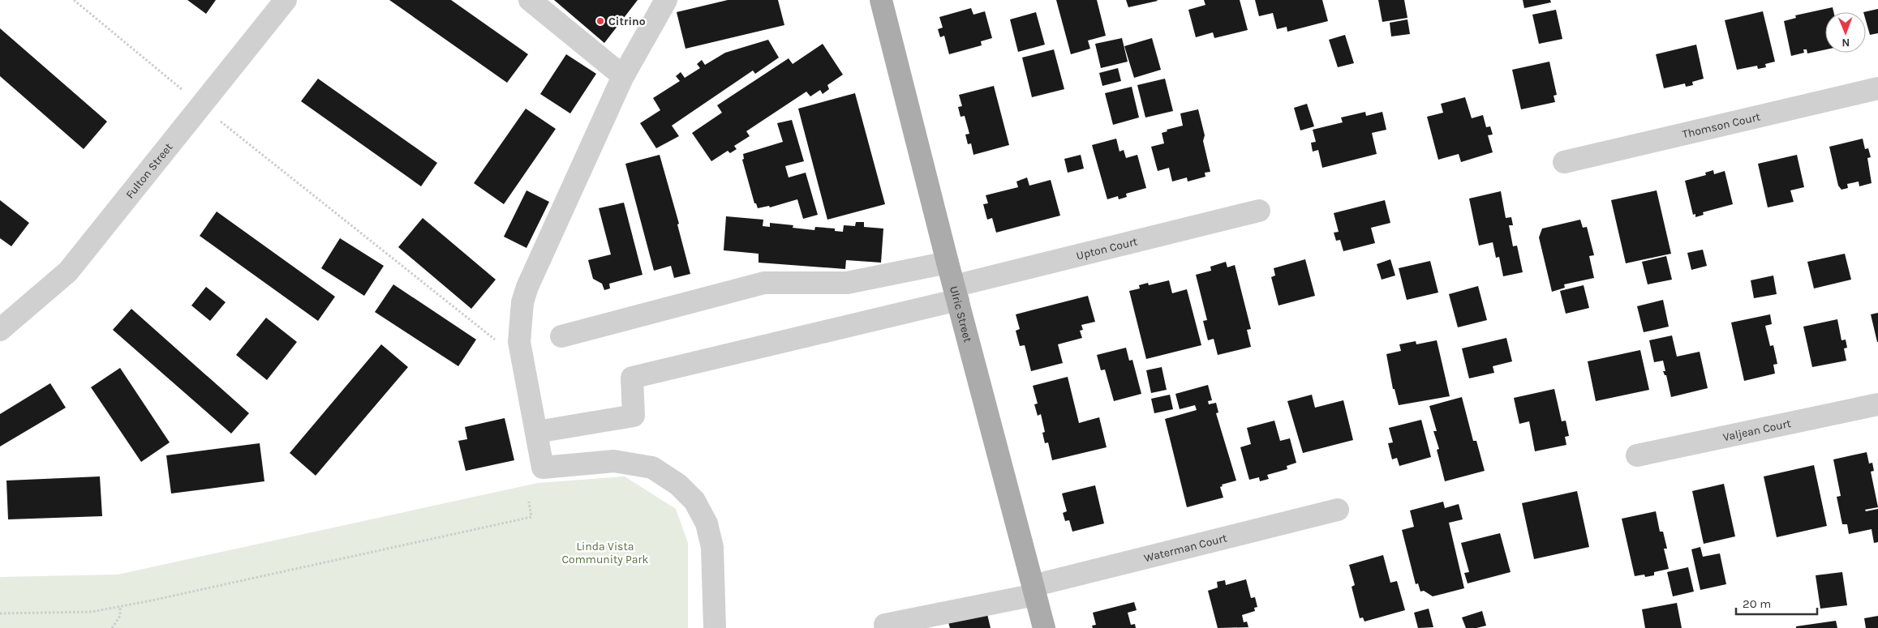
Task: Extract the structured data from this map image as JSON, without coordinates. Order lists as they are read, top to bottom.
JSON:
{
  "streets": {
    "main road": ["Ulric Street"],
    "street": [
      "Thomson Court",
      "Fulton Street",
      "Upton Court",
      "Valjean Court",
      "Waterman Court"
    ]
  },
  "crossings": [
    ["Upton Court", "Ulric Street"],
    ["Ulric Street", "Waterman Court"]
  ],
  "parks": ["Linda Vista Community Park"],
  "places": ["Citrino"],
  "scale_bar": "20 m",
  "north": "bottom"
}
